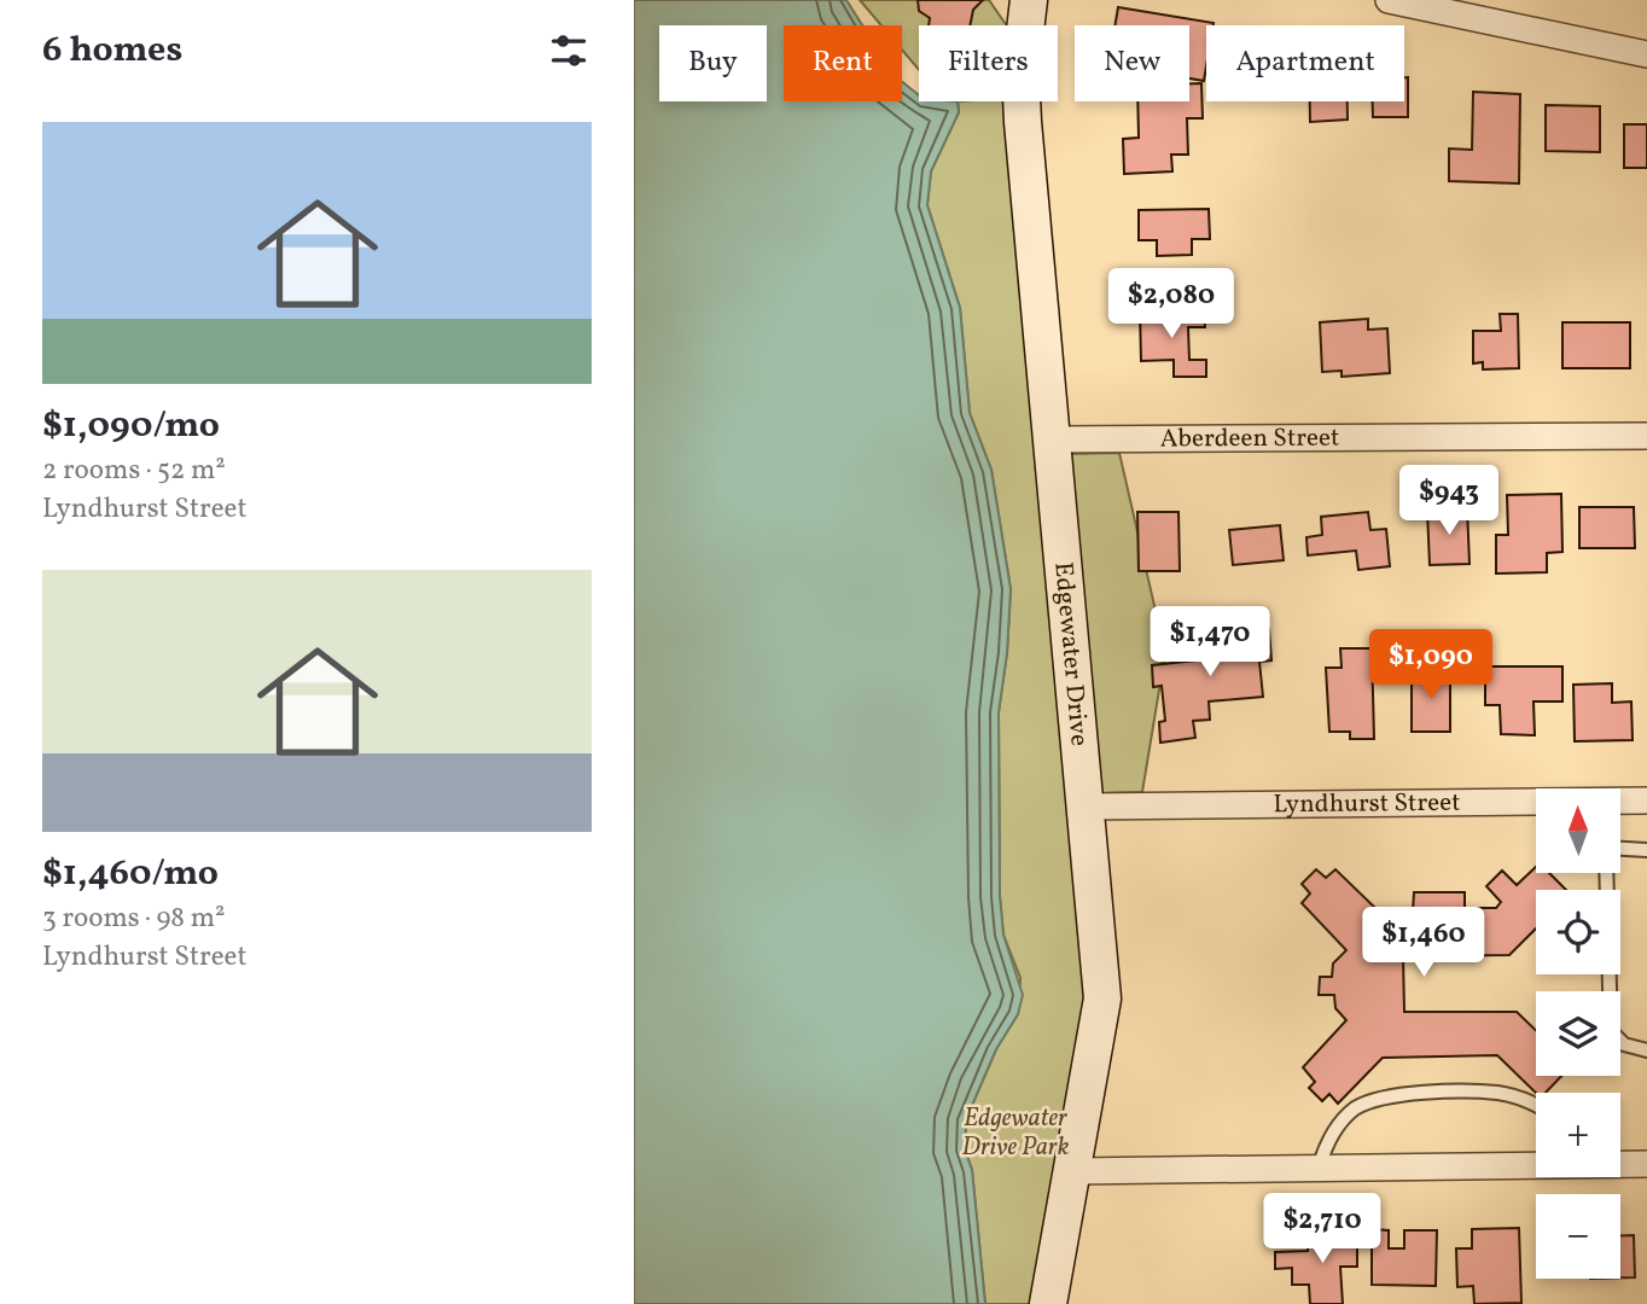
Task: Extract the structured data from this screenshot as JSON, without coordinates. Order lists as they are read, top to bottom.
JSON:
{
  "streets": {
    "main road": ["Edgewater Drive"],
    "street": ["Aberdeen Street", "Lyndhurst Street"]
  },
  "crossings": [
    ["Aberdeen Street", "Edgewater Drive"],
    ["Edgewater Drive", "Lyndhurst Street"]
  ],
  "parks": ["Edgewater Drive Park"],
  "north": "top",
  "page": {
    "heading": "6 homes",
    "chip": [
      "Buy",
      "Rent",
      "Filters",
      "New",
      "Apartment"
    ],
    "list": [
      {
        "name": "$1,090/mo",
        "note": "2 rooms · 52 m² · Lyndhurst Street"
      },
      {
        "name": "$1,460/mo",
        "note": "3 rooms · 98 m² · Lyndhurst Street"
      }
    ],
    "price": [
      "$2,080",
      "$943",
      "$1,470",
      "$1,090",
      "$1,460",
      "$2,710"
    ],
    "map_buttons": ["+", "−"]
  }
}
